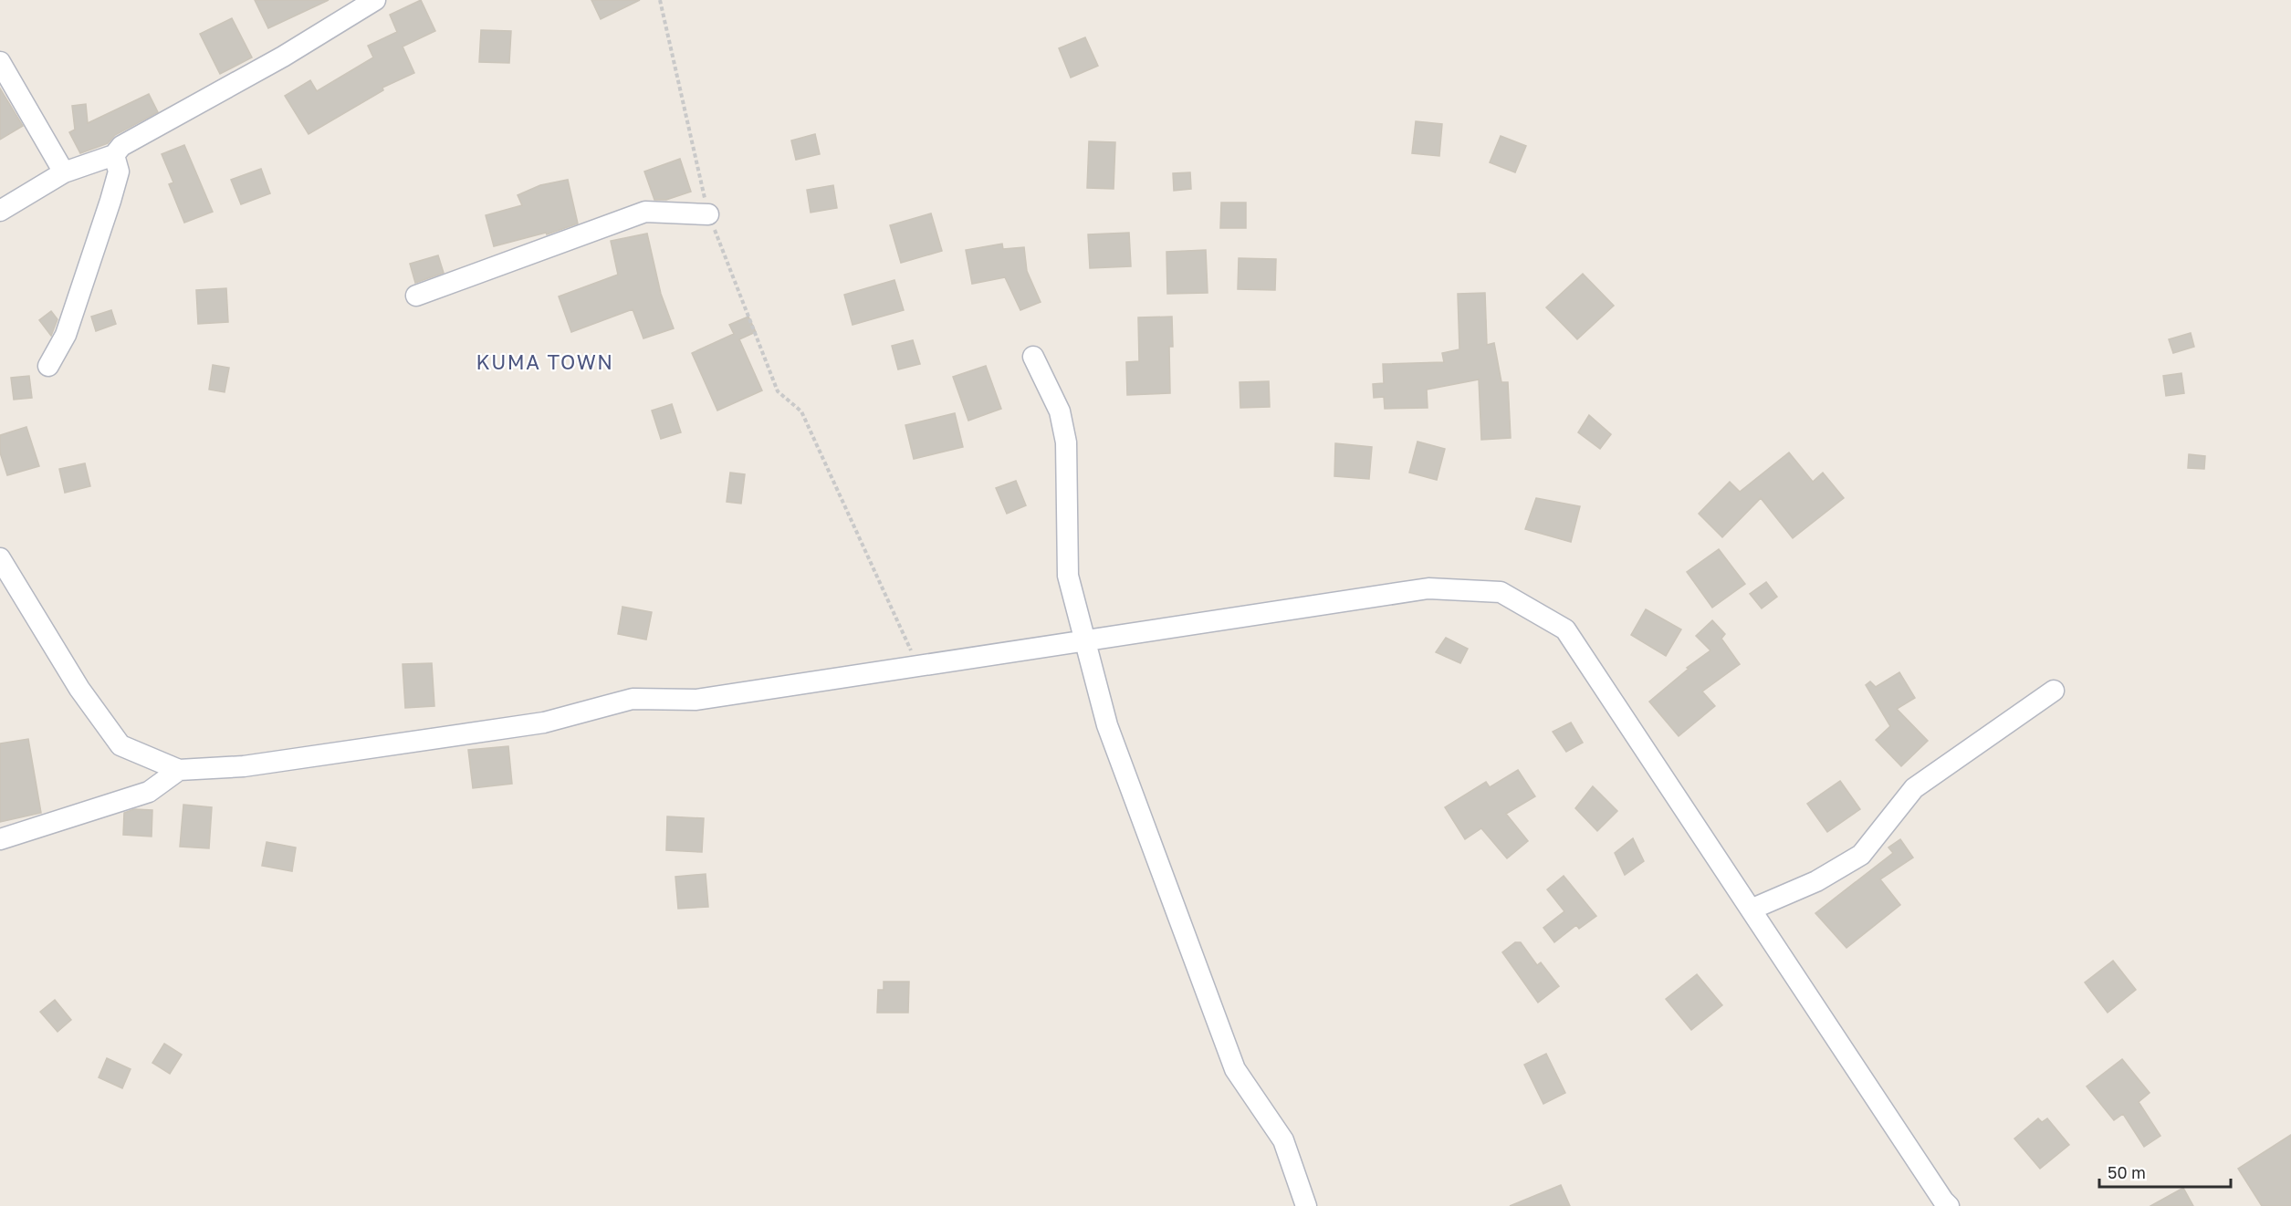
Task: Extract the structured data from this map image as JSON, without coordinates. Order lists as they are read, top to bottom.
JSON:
{
  "districts": ["KUMA TOWN"],
  "scale_bar": "50 m"
}
